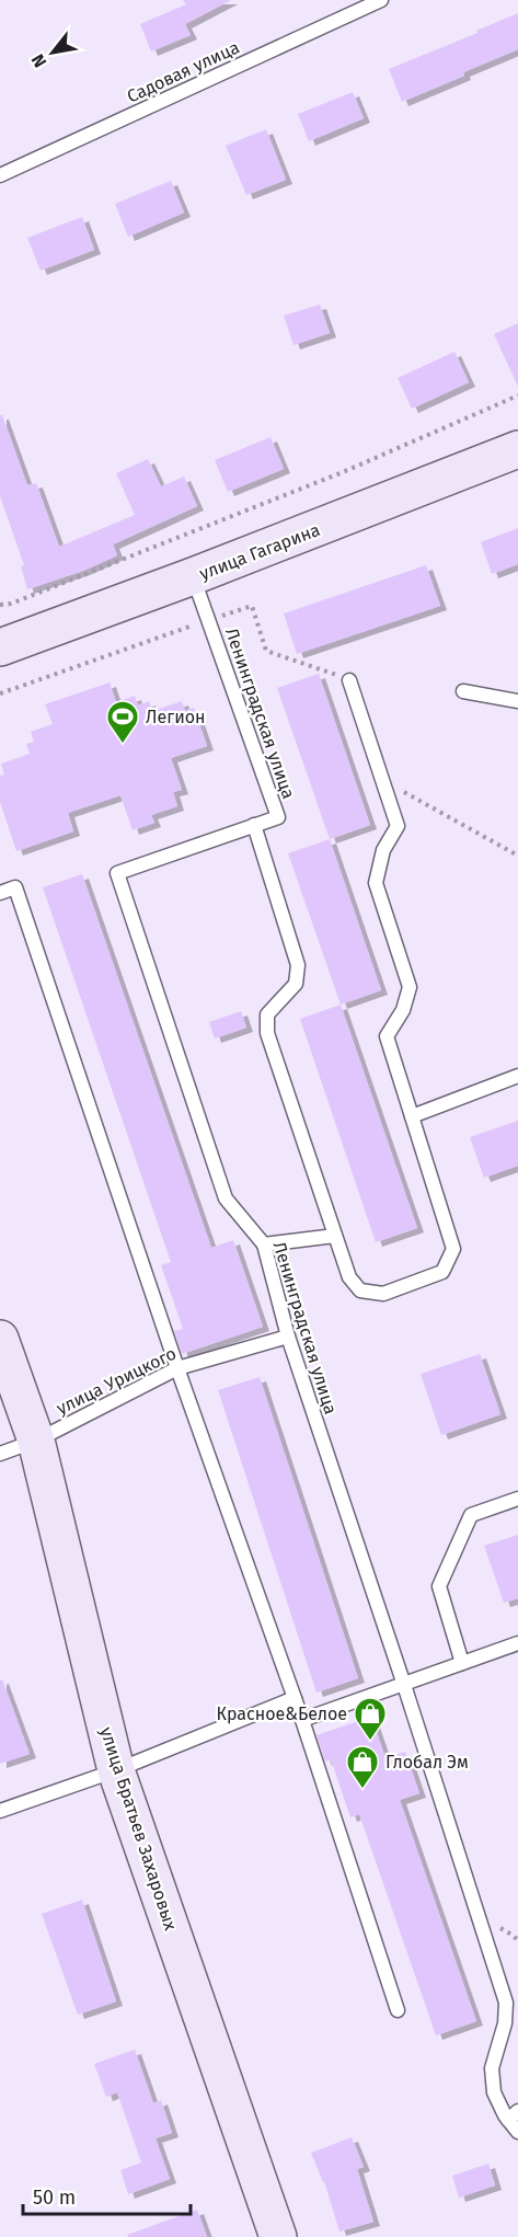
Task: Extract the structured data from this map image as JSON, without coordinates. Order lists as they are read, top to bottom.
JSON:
{
  "streets": {
    "main road": ["улица Гагарина", "улица Братьев Захаровых"],
    "lane": ["Садовая улица", "Ленинградская улица", "улица Урицкого"]
  },
  "crossings": [
    ["улица Гагарина", "Ленинградская улица"],
    ["Ленинградская улица", "улица Урицкого"],
    ["улица Урицкого", "улица Братьев Захаровых"]
  ],
  "places": {
    "sports": ["Легион"],
    "shop": ["Красное&Белое", "Глобал Эм"]
  },
  "scale_bar": "50 m",
  "north": "bottom left"
}
